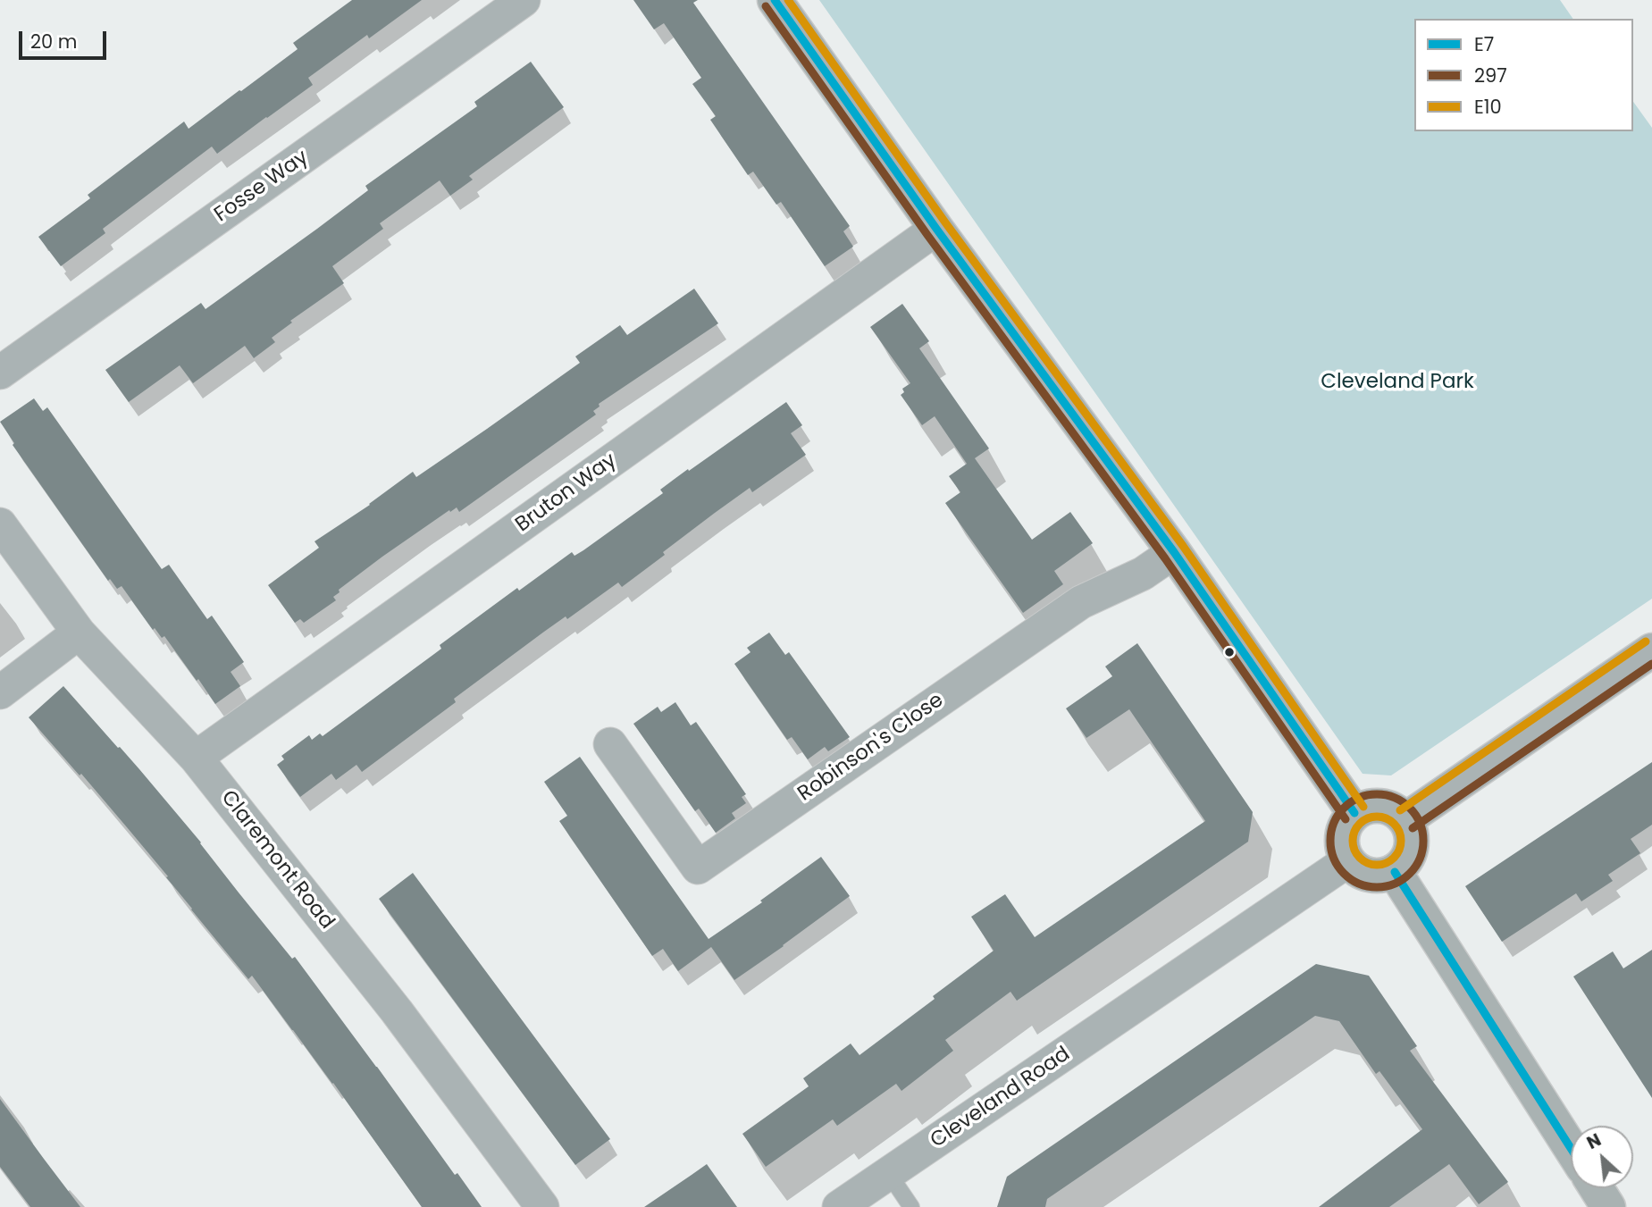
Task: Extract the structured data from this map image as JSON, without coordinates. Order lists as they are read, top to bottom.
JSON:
{
  "streets": {
    "street": [
      "Fosse Way",
      "Bruton Way",
      "Robinson's Close",
      "Claremont Road",
      "Cleveland Road"
    ]
  },
  "crossings": [
    ["Bruton Way", "Claremont Road"]
  ],
  "parks": ["Cleveland Park"],
  "lines": ["transit line E7", "transit line E10", "transit line 297"],
  "legend": ["E7", "297", "E10"],
  "scale_bar": "20 m",
  "north": "top left"
}
